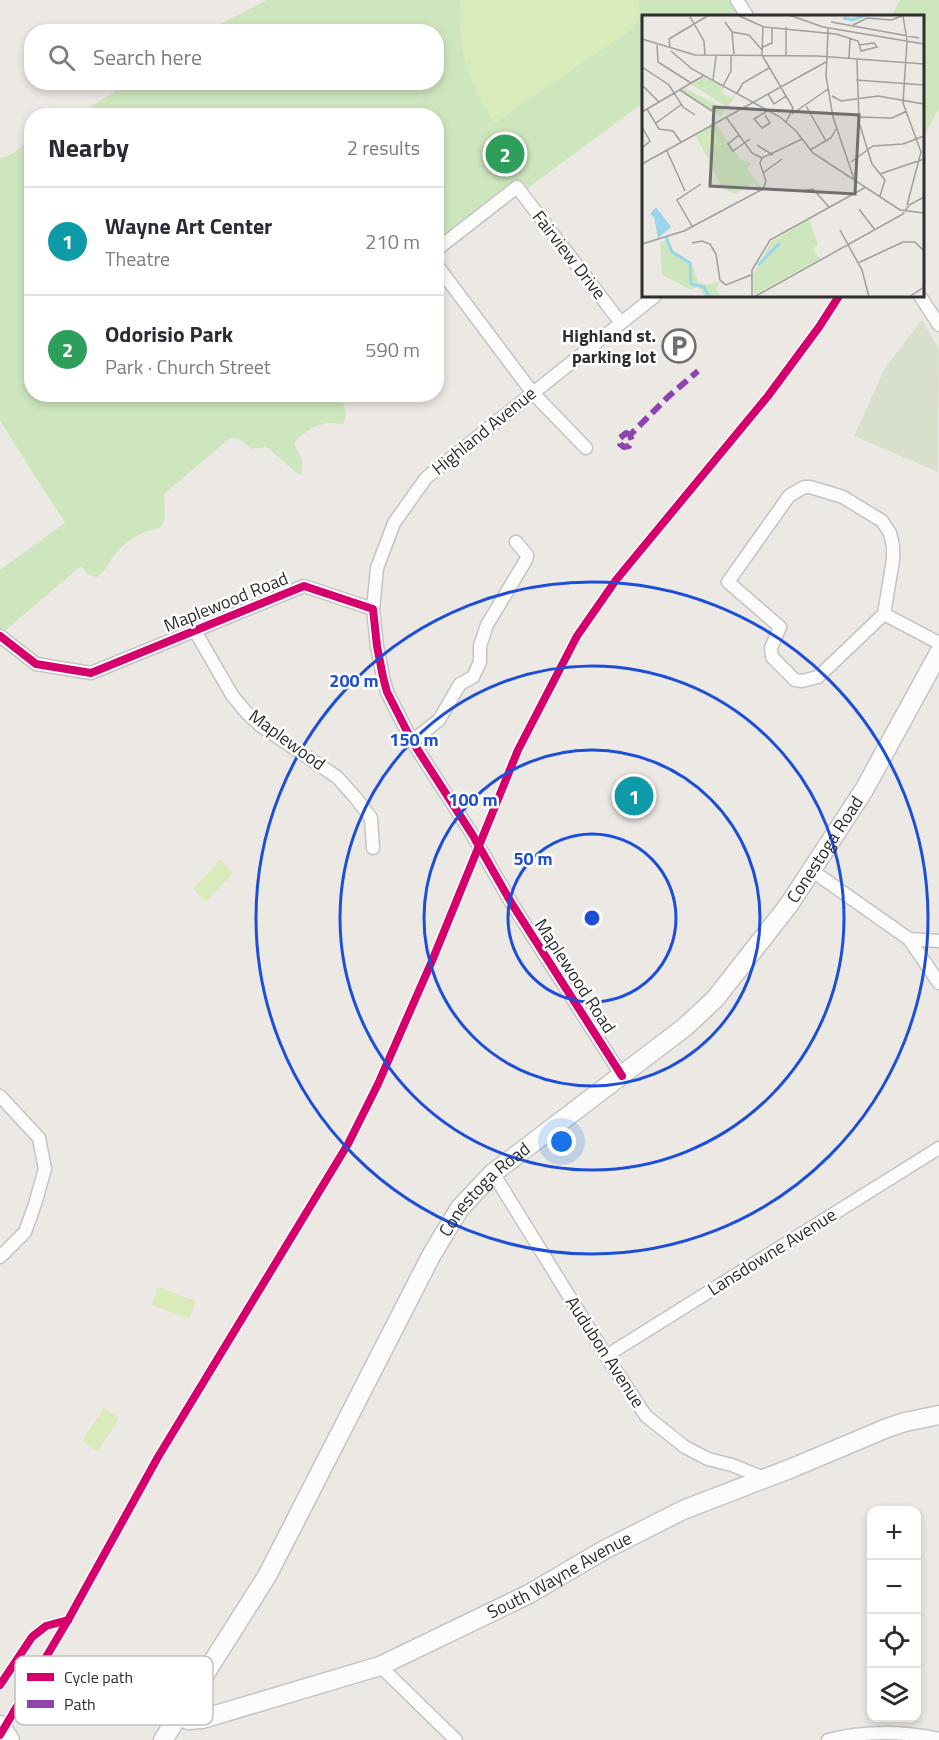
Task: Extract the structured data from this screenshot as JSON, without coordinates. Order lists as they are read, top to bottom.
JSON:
{
  "streets": {
    "main road": ["Conestoga Road", "South Wayne Avenue"],
    "street": [
      "Fairview Drive",
      "Highland Avenue",
      "Maplewood Road",
      "Maplewood",
      "Lansdowne Avenue",
      "Audubon Avenue"
    ]
  },
  "crossings": [
    ["Fairview Drive", "Highland Avenue"],
    ["Highland Avenue", "Maplewood Road"],
    ["Maplewood Road", "Maplewood"],
    ["Maplewood Road", "Conestoga Road"],
    ["Conestoga Road", "Audubon Avenue"],
    ["Lansdowne Avenue", "Audubon Avenue"],
    ["Audubon Avenue", "South Wayne Avenue"]
  ],
  "places": {
    "parking": ["Highland st. parking lot"]
  },
  "legend": ["Cycle path", "Path"],
  "page": {
    "search": "Search here",
    "heading": ["Nearby", "2 results"],
    "pins": ["2", "1"],
    "list": [
      {
        "mark": "1",
        "name": "Wayne Art Center",
        "note": "Theatre",
        "value": "210 m"
      },
      {
        "mark": "2",
        "name": "Odorisio Park",
        "note": "Park · Church Street",
        "value": "590 m"
      }
    ],
    "map_buttons": ["+", "−"]
  },
  "rings": [
    "200 m",
    "150 m",
    "100 m",
    "50 m"
  ]
}
